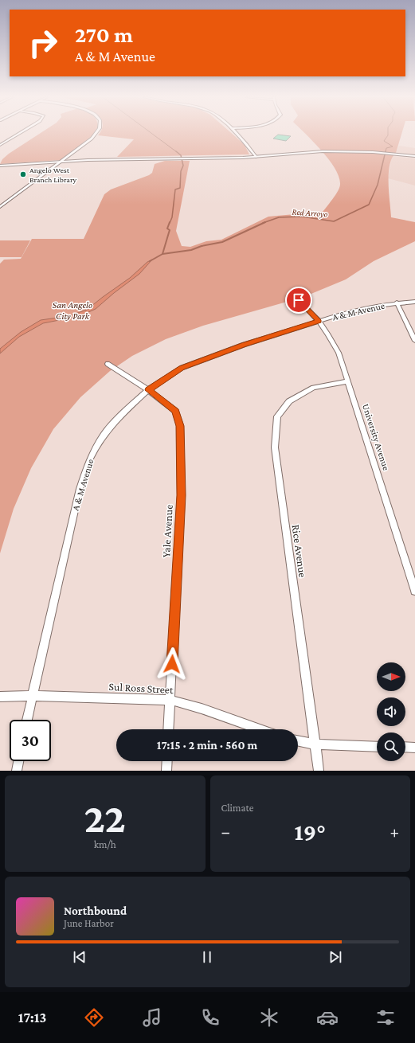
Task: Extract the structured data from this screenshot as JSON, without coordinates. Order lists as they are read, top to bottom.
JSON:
{
  "streets": {
    "street": [
      "A & M Avenue",
      "University Avenue",
      "Yale Avenue",
      "Rice Avenue",
      "Sul Ross Street"
    ]
  },
  "crossings": [
    ["A & M Avenue", "University Avenue"],
    ["A & M Avenue", "Yale Avenue"],
    ["A & M Avenue", "Sul Ross Street"],
    ["University Avenue", "Rice Avenue"],
    ["Yale Avenue", "Sul Ross Street"]
  ],
  "water": ["Red Arroyo"],
  "parks": ["San Angelo City Park"],
  "places": ["Angelo West Branch Library"],
  "north": "right",
  "page": {
    "turn": ["270 m", "A & M Avenue"],
    "limit": "30",
    "trip": "17:15 · 2 min · 560 m",
    "tile": [
      ["22", "km/h"],
      "Climate"
    ],
    "heat": ["−", "19°", "+"],
    "song": ["Northbound", "June Harbor"],
    "tabs": "17:13"
  }
}
